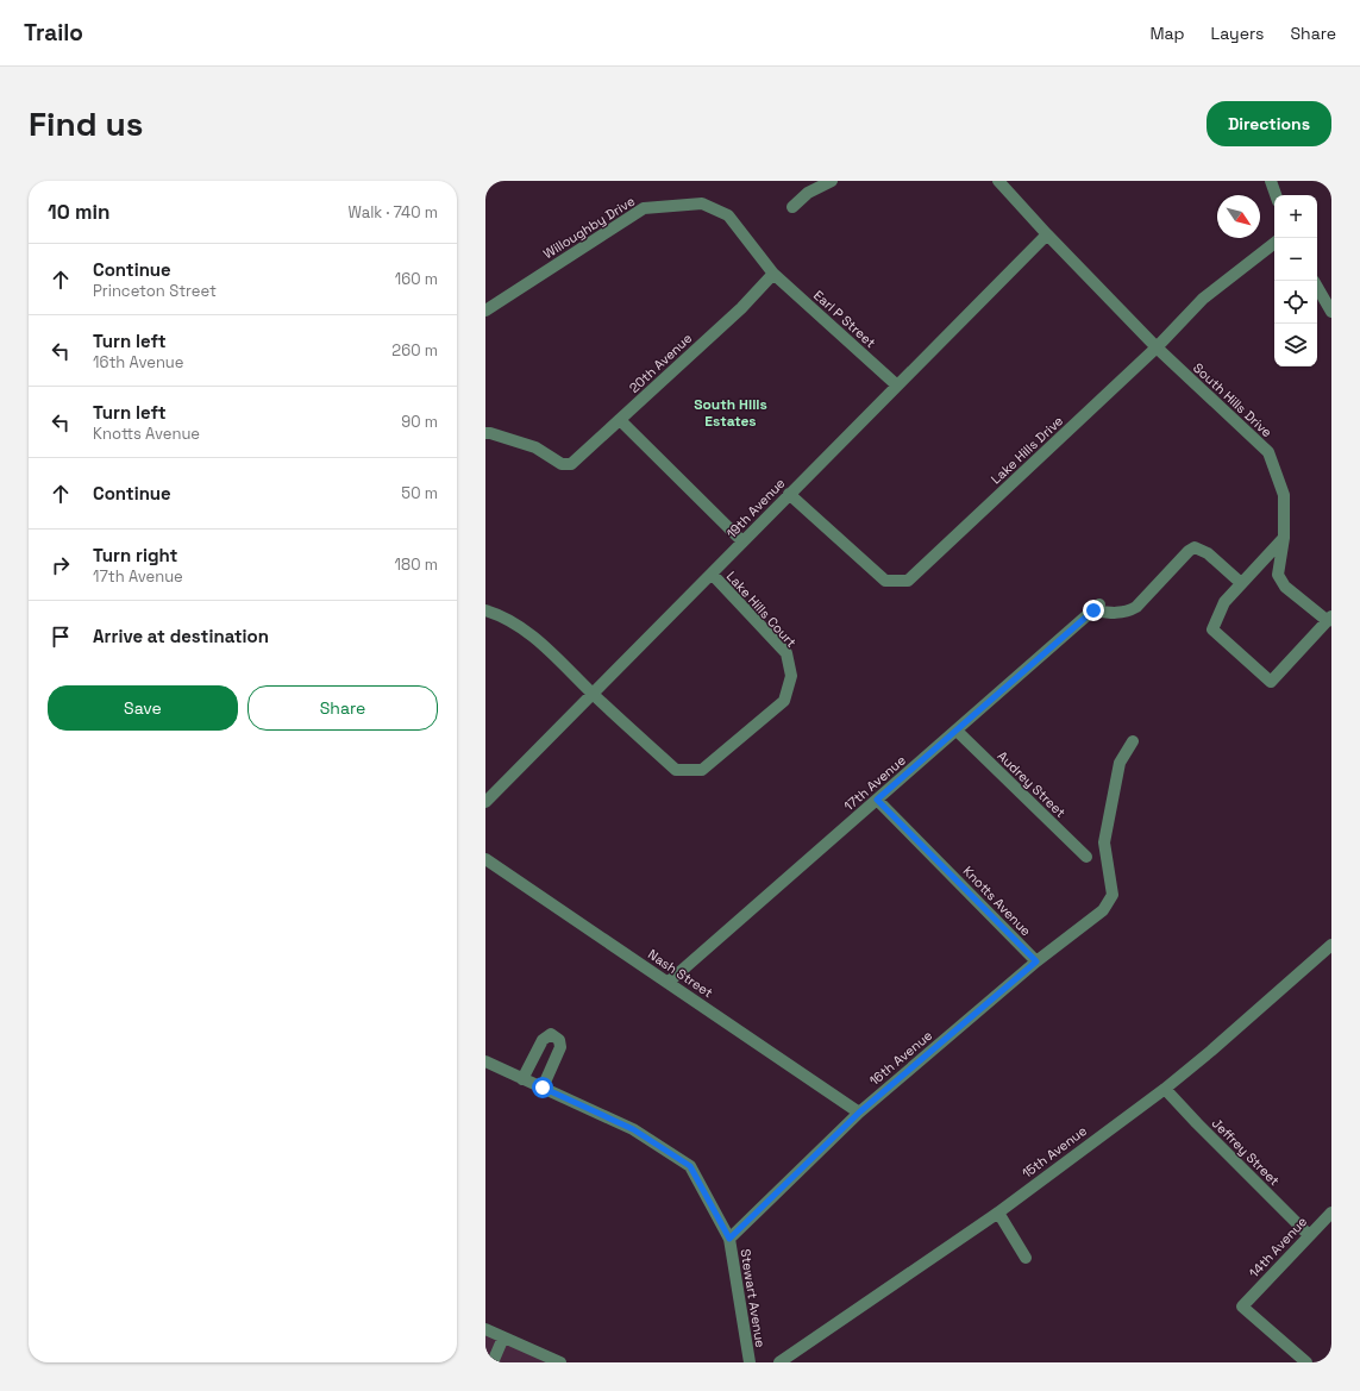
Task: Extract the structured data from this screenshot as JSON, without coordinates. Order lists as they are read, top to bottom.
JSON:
{
  "streets": {
    "street": [
      "Willoughby Drive",
      "Earl P Street",
      "20th Avenue",
      "South Hills Drive",
      "Lake Hills Drive",
      "19th Avenue",
      "Lake Hills Court",
      "17th Avenue",
      "Audrey Street",
      "Knotts Avenue",
      "Nash Street",
      "16th Avenue",
      "15th Avenue",
      "Jeffrey Street",
      "14th Avenue",
      "Stewart Avenue"
    ]
  },
  "crossings": [
    ["Willoughby Drive", "Earl P Street"],
    ["Willoughby Drive", "20th Avenue"],
    ["Earl P Street", "20th Avenue"],
    ["Earl P Street", "19th Avenue"],
    ["South Hills Drive", "Lake Hills Drive"],
    ["South Hills Drive", "19th Avenue"],
    ["Lake Hills Drive", "19th Avenue"],
    ["19th Avenue", "Lake Hills Court"],
    ["17th Avenue", "Audrey Street"],
    ["17th Avenue", "Knotts Avenue"],
    ["17th Avenue", "Nash Street"],
    ["Knotts Avenue", "16th Avenue"],
    ["Nash Street", "16th Avenue"],
    ["16th Avenue", "Stewart Avenue"],
    ["15th Avenue", "Jeffrey Street"],
    ["Jeffrey Street", "14th Avenue"]
  ],
  "districts": ["South Hills Estates"],
  "north": "bottom right",
  "page": {
    "header": "Trailo",
    "nav": ["Map", "Layers", "Share"],
    "buttons": [
      "Directions",
      ["Save", "Share"]
    ],
    "title": "Find us",
    "heading": ["10 min", "Walk · 740 m"],
    "map_buttons": ["+", "−"],
    "list": [
      ["Continue", "Princeton Street", "160 m"],
      ["Turn left", "16th Avenue", "260 m"],
      ["Turn left", "Knotts Avenue", "90 m"],
      ["Continue", "50 m"],
      ["Turn right", "17th Avenue", "180 m"],
      "Arrive at destination"
    ]
  }
}
